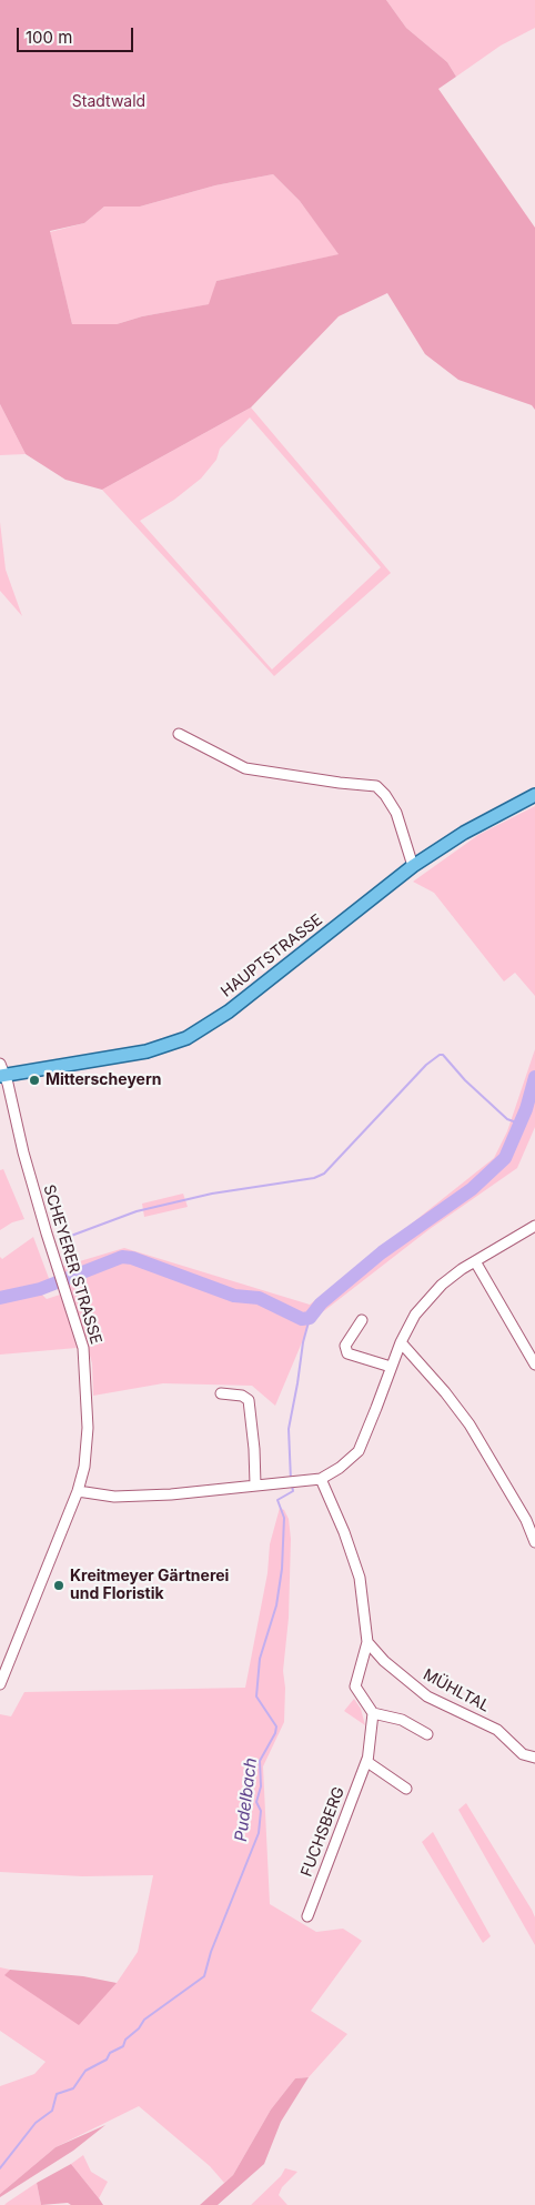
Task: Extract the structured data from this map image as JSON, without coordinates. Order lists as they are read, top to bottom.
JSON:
{
  "streets": {
    "main road": ["HAUPTSTRASSE"],
    "street": ["SCHEYERER STRASSE", "MÜHLTAL", "FUCHSBERG"]
  },
  "crossings": [
    ["HAUPTSTRASSE", "SCHEYERER STRASSE"]
  ],
  "water": ["Pudelbach"],
  "parks": ["Stadtwald"],
  "places": ["Mitterscheyern", "Kreitmeyer Gärtnerei und Floristik"],
  "scale_bar": "100 m"
}
